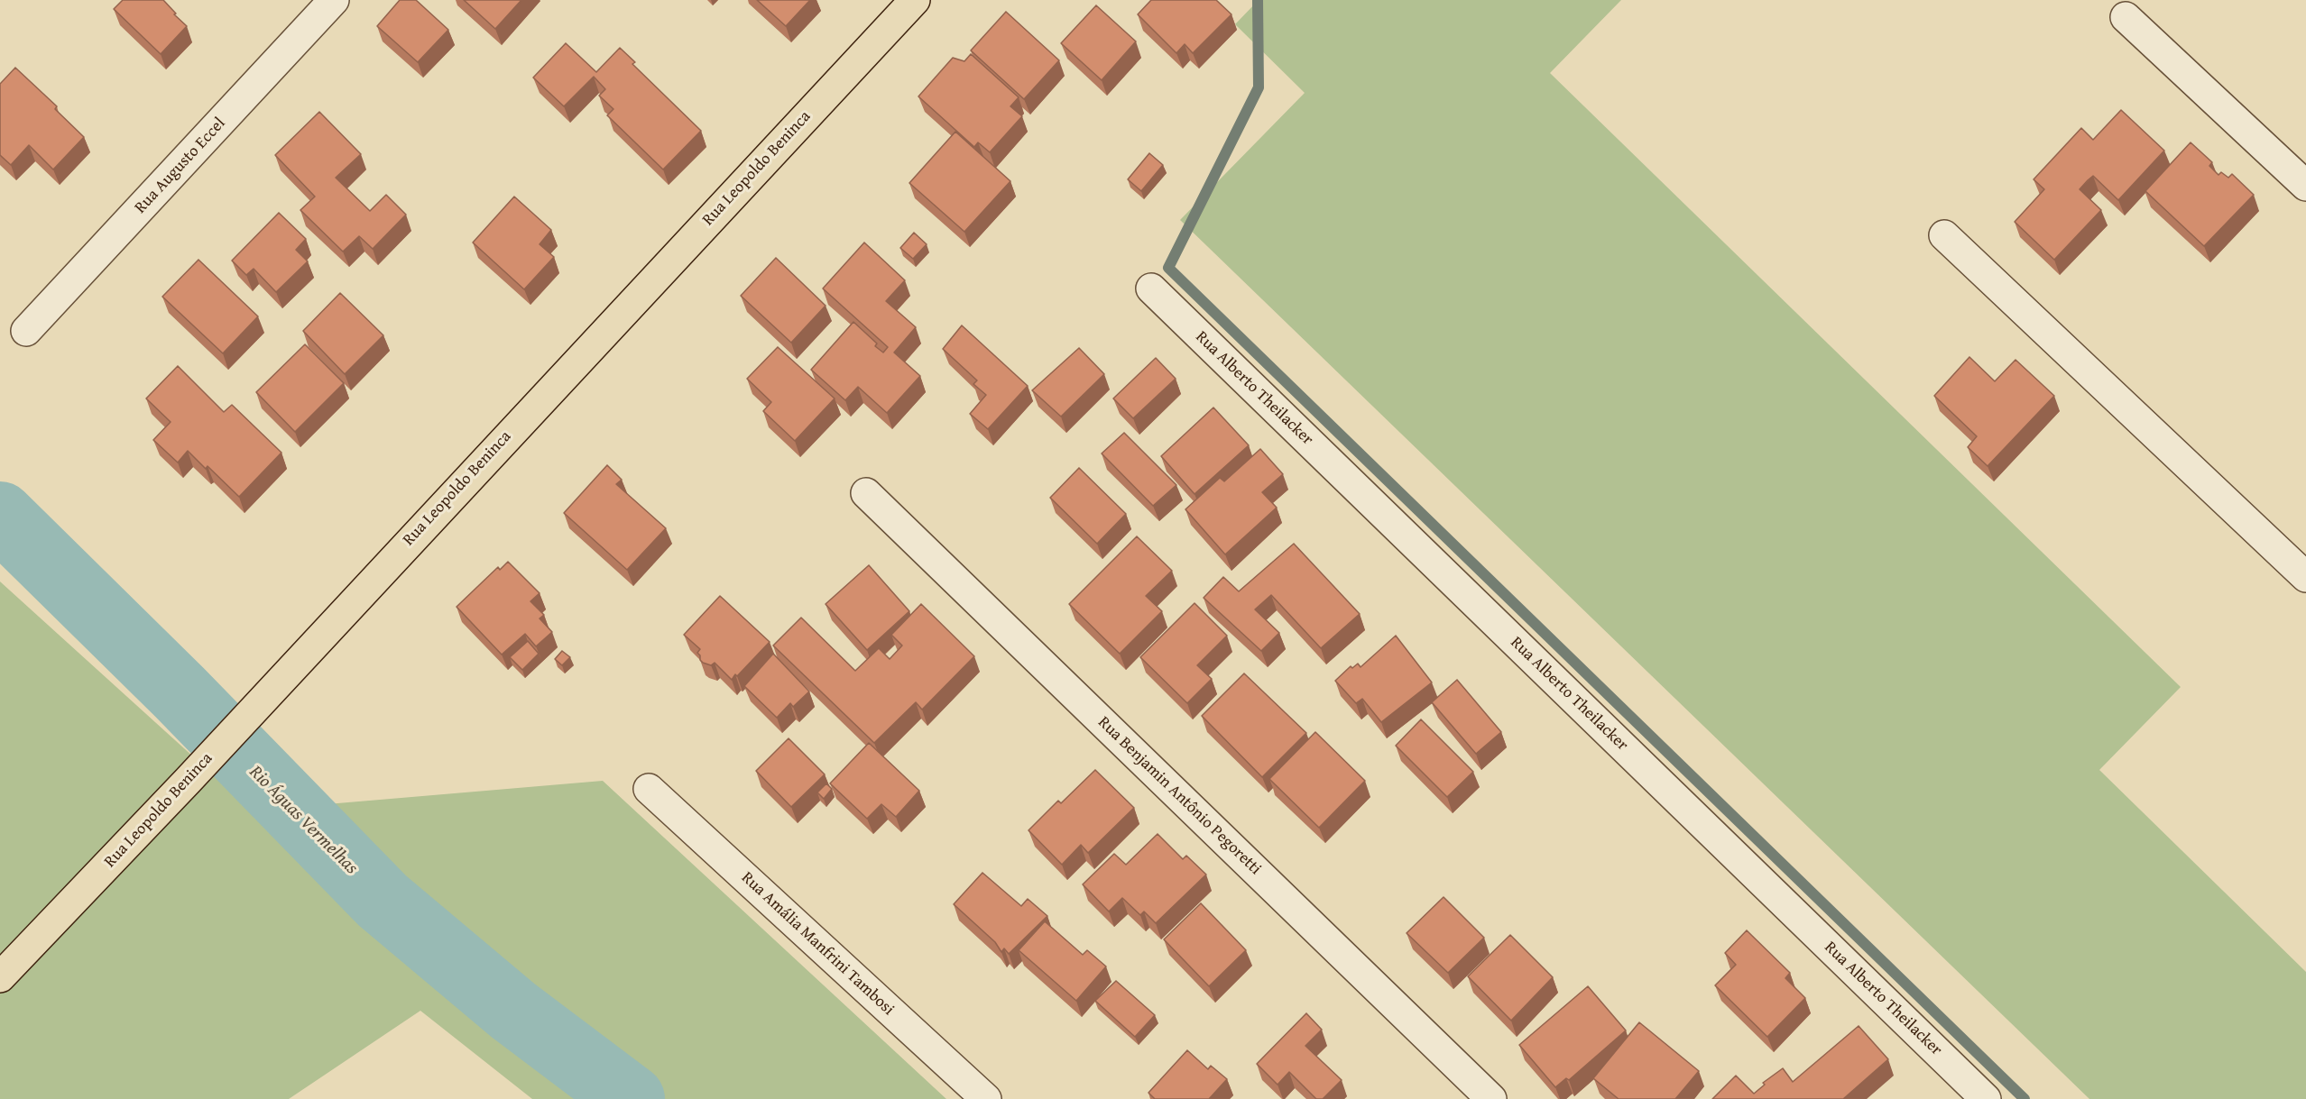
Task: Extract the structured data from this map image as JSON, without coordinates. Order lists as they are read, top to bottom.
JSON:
{
  "streets": {
    "main road": ["Rua Leopoldo Beninca"],
    "street": [
      "Rua Augusto Eccel",
      "Rua Alberto Theilacker",
      "Rua Benjamin Antônio Pegoretti",
      "Rua Amália Manfrini Tambosi"
    ]
  },
  "water": ["Rio Águas Vermelhas"]
}
